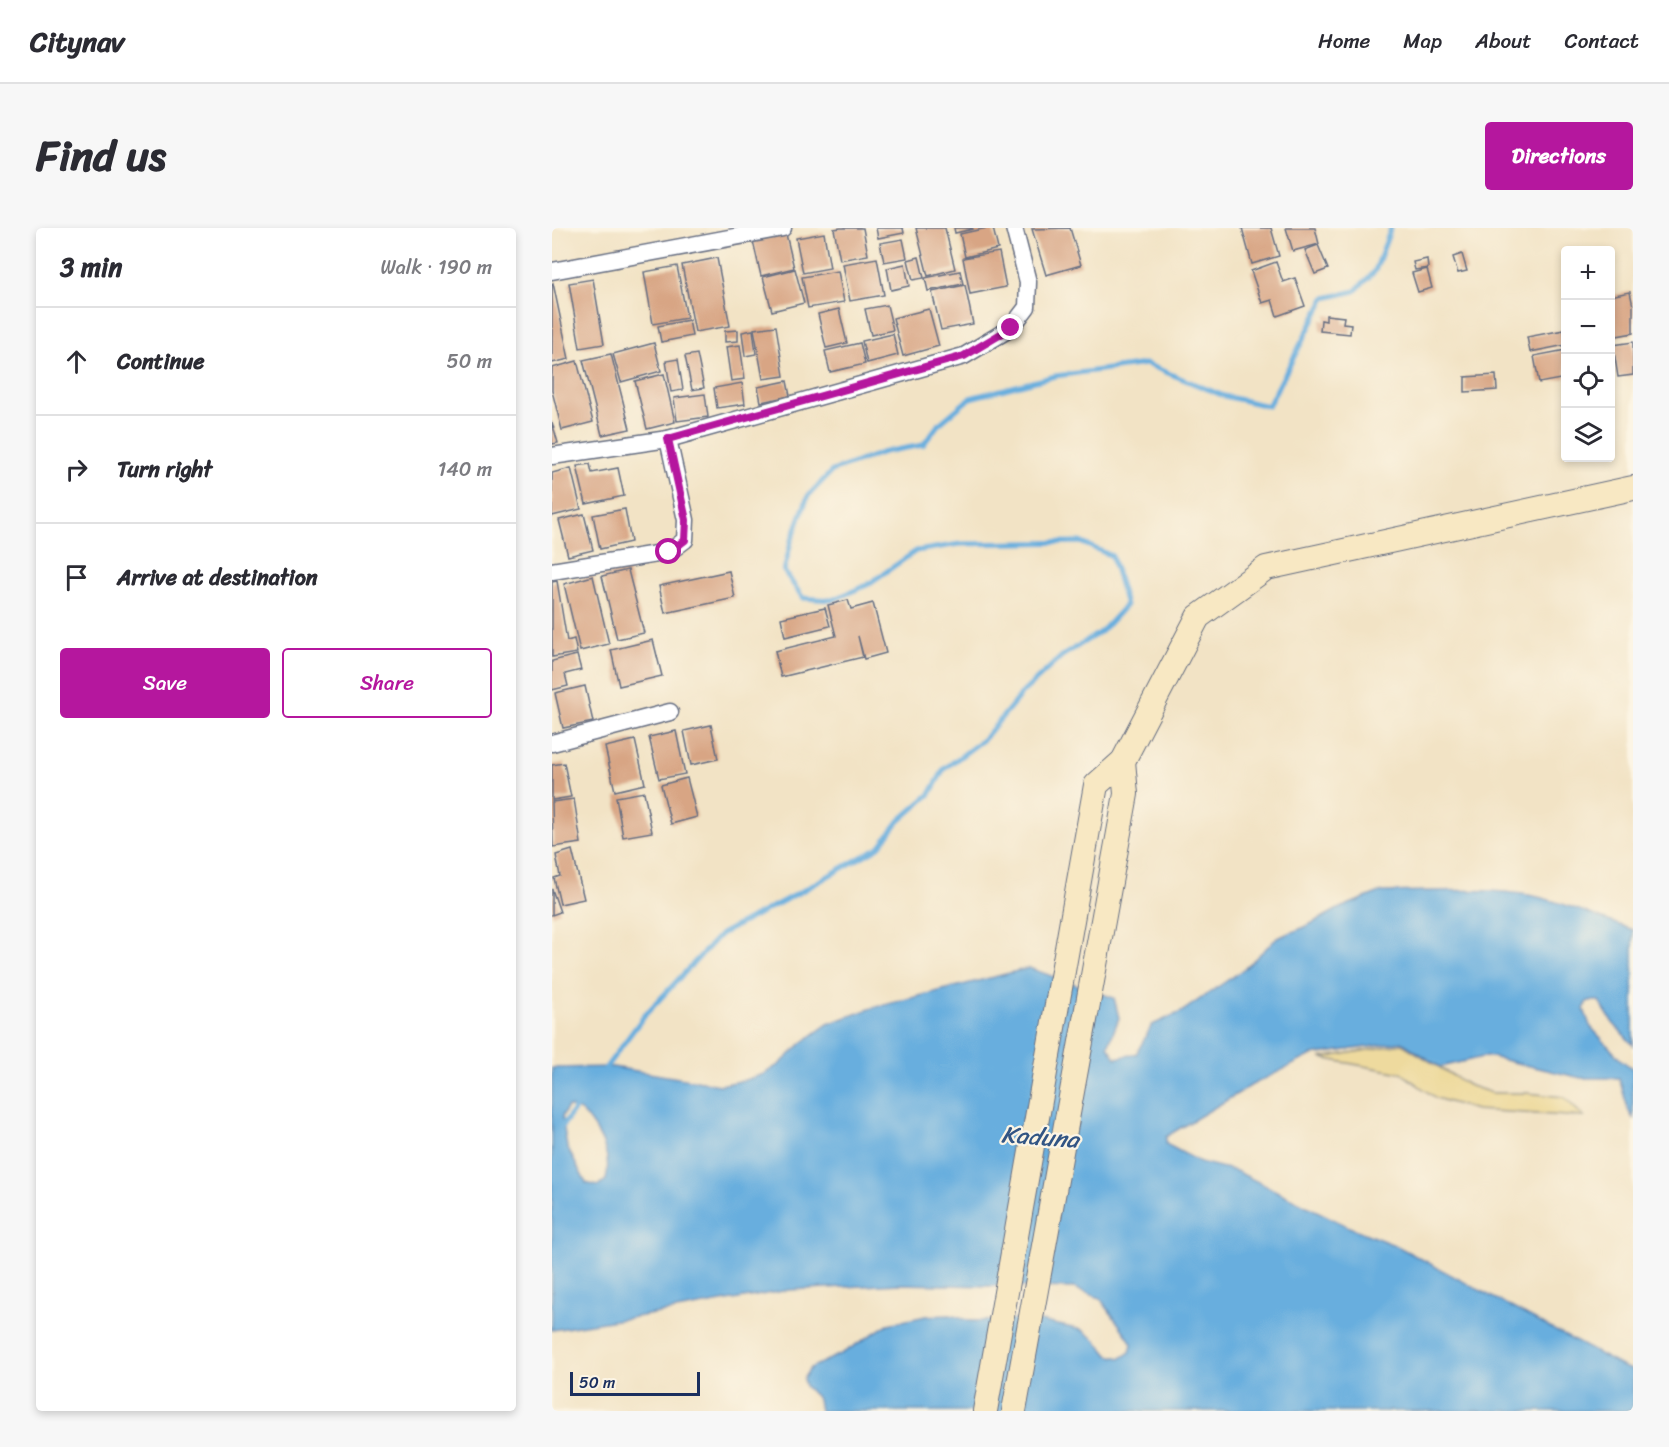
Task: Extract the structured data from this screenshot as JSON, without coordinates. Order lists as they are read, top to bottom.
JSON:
{
  "water": ["Kaduna"],
  "scale_bar": "50 m",
  "page": {
    "header": "Citynav",
    "nav": [
      "Home",
      "Map",
      "About",
      "Contact"
    ],
    "title": "Find us",
    "buttons": [
      "Directions",
      ["Save", "Share"]
    ],
    "heading": ["3 min", "Walk · 190 m"],
    "map_buttons": ["+", "−"],
    "list": [
      ["Continue", "50 m"],
      ["Turn right", "140 m"],
      "Arrive at destination"
    ],
    "scale": "50 m"
  }
}
